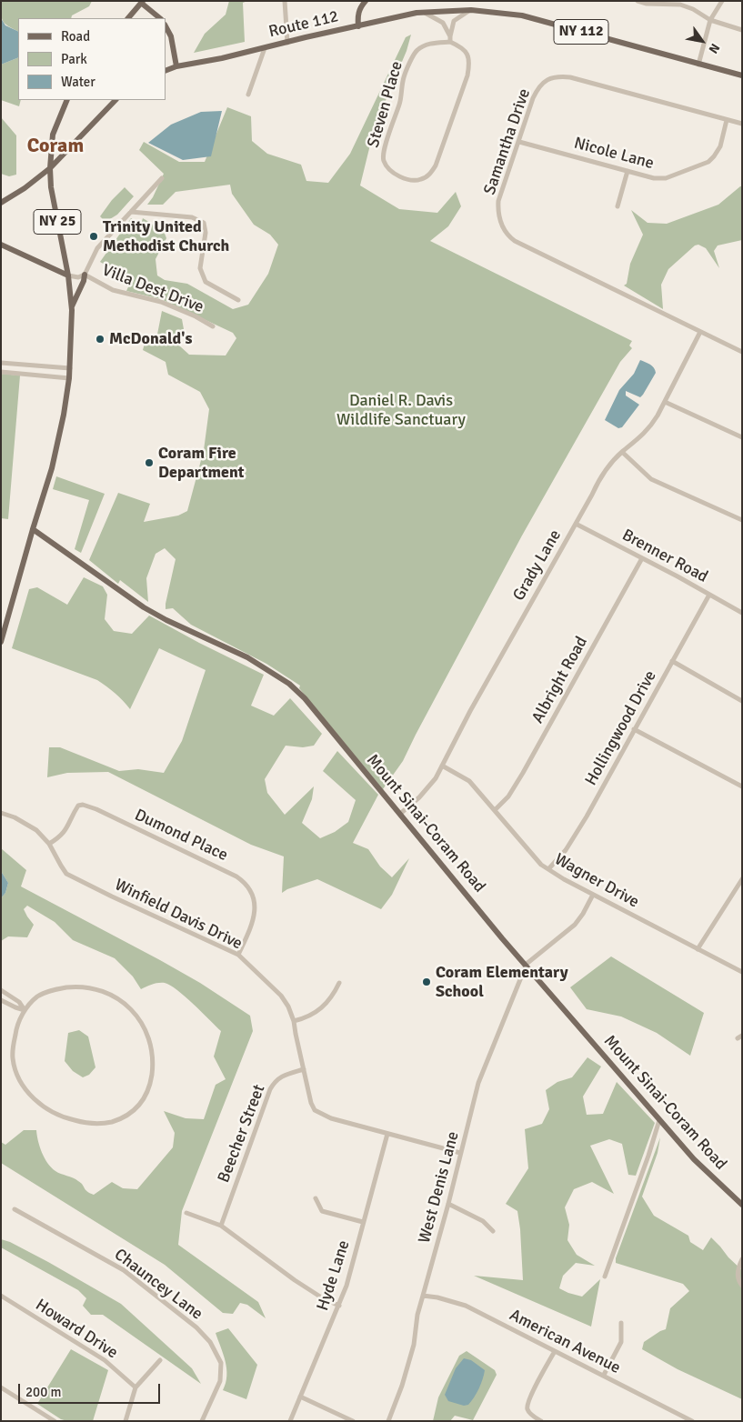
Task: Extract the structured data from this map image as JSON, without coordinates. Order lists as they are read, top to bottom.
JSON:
{
  "streets": {
    "main road": [
      "Route 112",
      "NY 112",
      "NY 25",
      "Mount Sinai-Coram Road"
    ],
    "street": [
      "Steven Place",
      "Samantha Drive",
      "Nicole Lane",
      "Villa Dest Drive",
      "Brenner Road",
      "Grady Lane",
      "Albright Road",
      "Hollingwood Drive",
      "Dumond Place",
      "Wagner Drive",
      "Winfield Davis Drive",
      "Beecher Street",
      "West Denis Lane",
      "Hyde Lane",
      "Chauncey Lane",
      "Howard Drive",
      "American Avenue"
    ]
  },
  "crossings": [
    ["Route 112", "Steven Place"],
    ["Samantha Drive", "Nicole Lane"],
    ["Samantha Drive", "Grady Lane"],
    ["NY 25", "Mount Sinai-Coram Road"],
    ["Brenner Road", "Grady Lane"],
    ["Brenner Road", "Albright Road"],
    ["Brenner Road", "Hollingwood Drive"],
    ["Grady Lane", "Mount Sinai-Coram Road"],
    ["Grady Lane", "Wagner Drive"],
    ["Albright Road", "Wagner Drive"],
    ["Hollingwood Drive", "Wagner Drive"],
    ["Mount Sinai-Coram Road", "West Denis Lane"],
    ["Dumond Place", "Winfield Davis Drive"],
    ["Winfield Davis Drive", "Beecher Street"],
    ["Winfield Davis Drive", "West Denis Lane"],
    ["Winfield Davis Drive", "Hyde Lane"],
    ["West Denis Lane", "American Avenue"]
  ],
  "districts": ["Coram"],
  "parks": ["Daniel R. Davis Wildlife Sanctuary"],
  "places": [
    "Trinity United Methodist Church",
    "McDonald's",
    "Coram Fire Department",
    "Coram Elementary School"
  ],
  "legend": ["Road", "Park", "Water"],
  "scale_bar": "200 m",
  "north": "bottom right"
}
